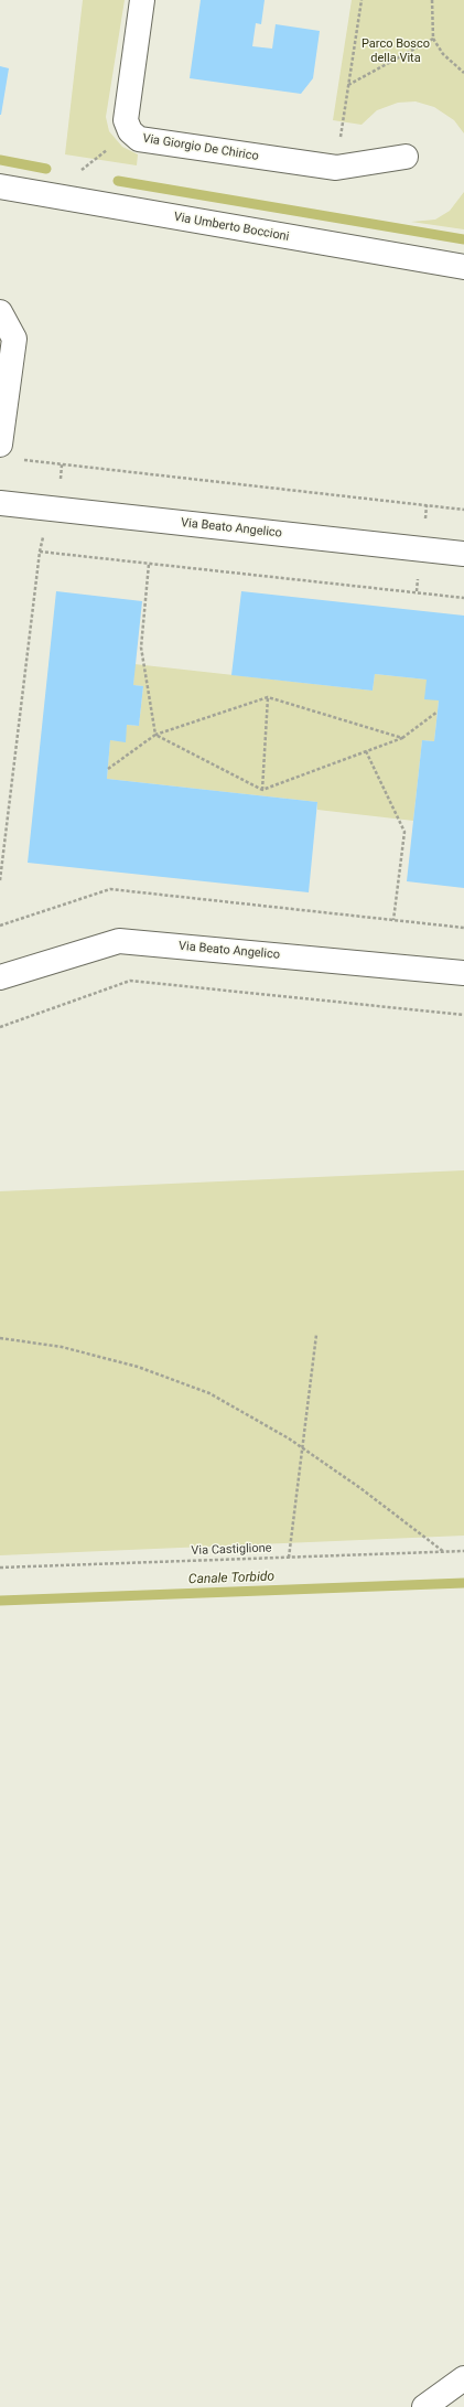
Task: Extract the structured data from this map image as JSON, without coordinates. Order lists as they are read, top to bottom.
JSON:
{
  "streets": {
    "street": ["Via Giorgio De Chirico", "Via Umberto Boccioni", "Via Beato Angelico"],
    "path": ["Via Castiglione"]
  },
  "water": ["Canale Torbido"],
  "parks": ["Parco Bosco della Vita"]
}
